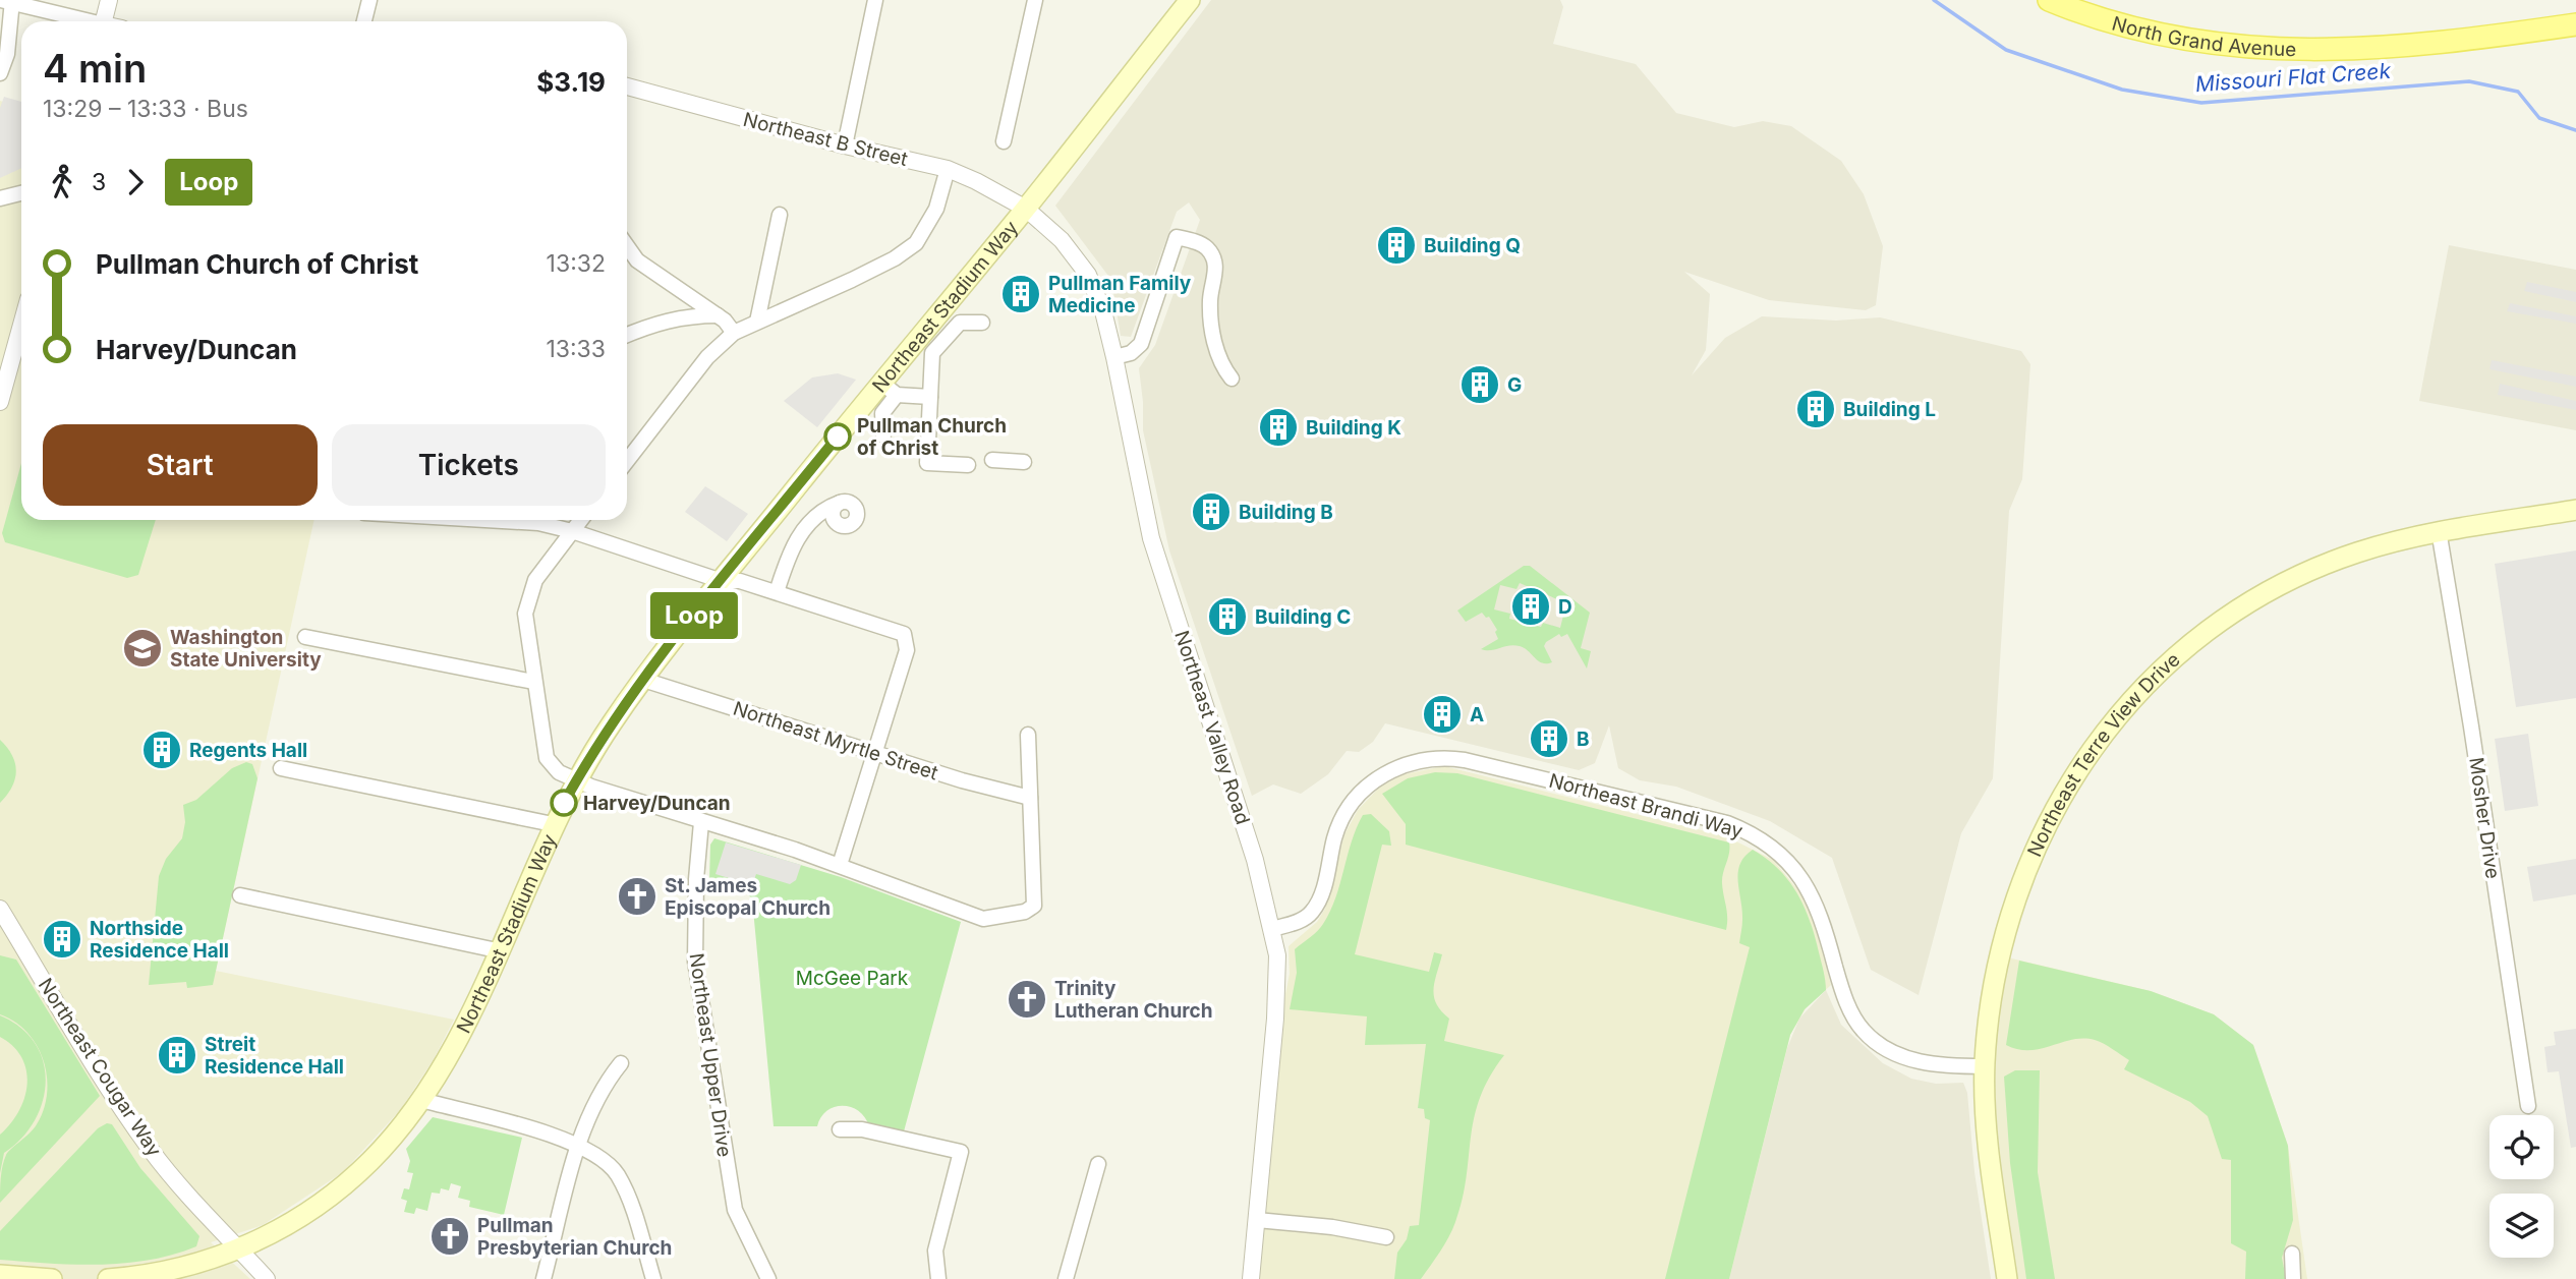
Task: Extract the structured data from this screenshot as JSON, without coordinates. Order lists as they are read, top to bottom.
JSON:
{
  "streets": {
    "main road": ["North Grand Avenue", "Northeast Stadium Way", "Northeast Terre View Drive"],
    "street": [
      "Northeast B Street",
      "Northeast Valley Road",
      "Northeast Myrtle Street",
      "Northeast Brandi Way",
      "Mosher Drive",
      "Northeast Upper Drive",
      "Northeast Cougar Way"
    ]
  },
  "crossings": [
    ["Northeast B Street", "Northeast Stadium Way"],
    ["Northeast B Street", "Northeast Valley Road"],
    ["Northeast Stadium Way", "Northeast Valley Road"],
    ["Northeast Stadium Way", "Northeast Myrtle Street"],
    ["Northeast Stadium Way", "Northeast Cougar Way"],
    ["Northeast Valley Road", "Northeast Brandi Way"],
    ["Northeast Terre View Drive", "Northeast Brandi Way"],
    ["Northeast Terre View Drive", "Mosher Drive"]
  ],
  "water": ["Missouri Flat Creek"],
  "parks": ["McGee Park"],
  "places": {
    "building": [
      "Building Q",
      "Pullman Family Medicine",
      "G",
      "Building L",
      "Building K",
      "Building B",
      "D",
      "Building C",
      "A",
      "B",
      "Regents Hall",
      "Northside Residence Hall",
      "Streit Residence Hall"
    ],
    "other": ["Pullman Church of Christ", "Harvey/Duncan"],
    "school or university": ["Washington State University"],
    "church": ["St. James Episcopal Church", "Trinity Lutheran Church", "Pullman Presbyterian Church"]
  },
  "lines": ["bus line Loop"],
  "page": {
    "on_map": "Loop",
    "heading": ["4 min", "13:29 – 13:33 · Bus", "$3.19"],
    "legs": ["3", "Loop"],
    "list": [
      {
        "name": "Pullman Church of Christ",
        "value": "13:32"
      },
      {
        "name": "Harvey/Duncan",
        "value": "13:33"
      }
    ],
    "buttons": ["Start", "Tickets"]
  }
}
